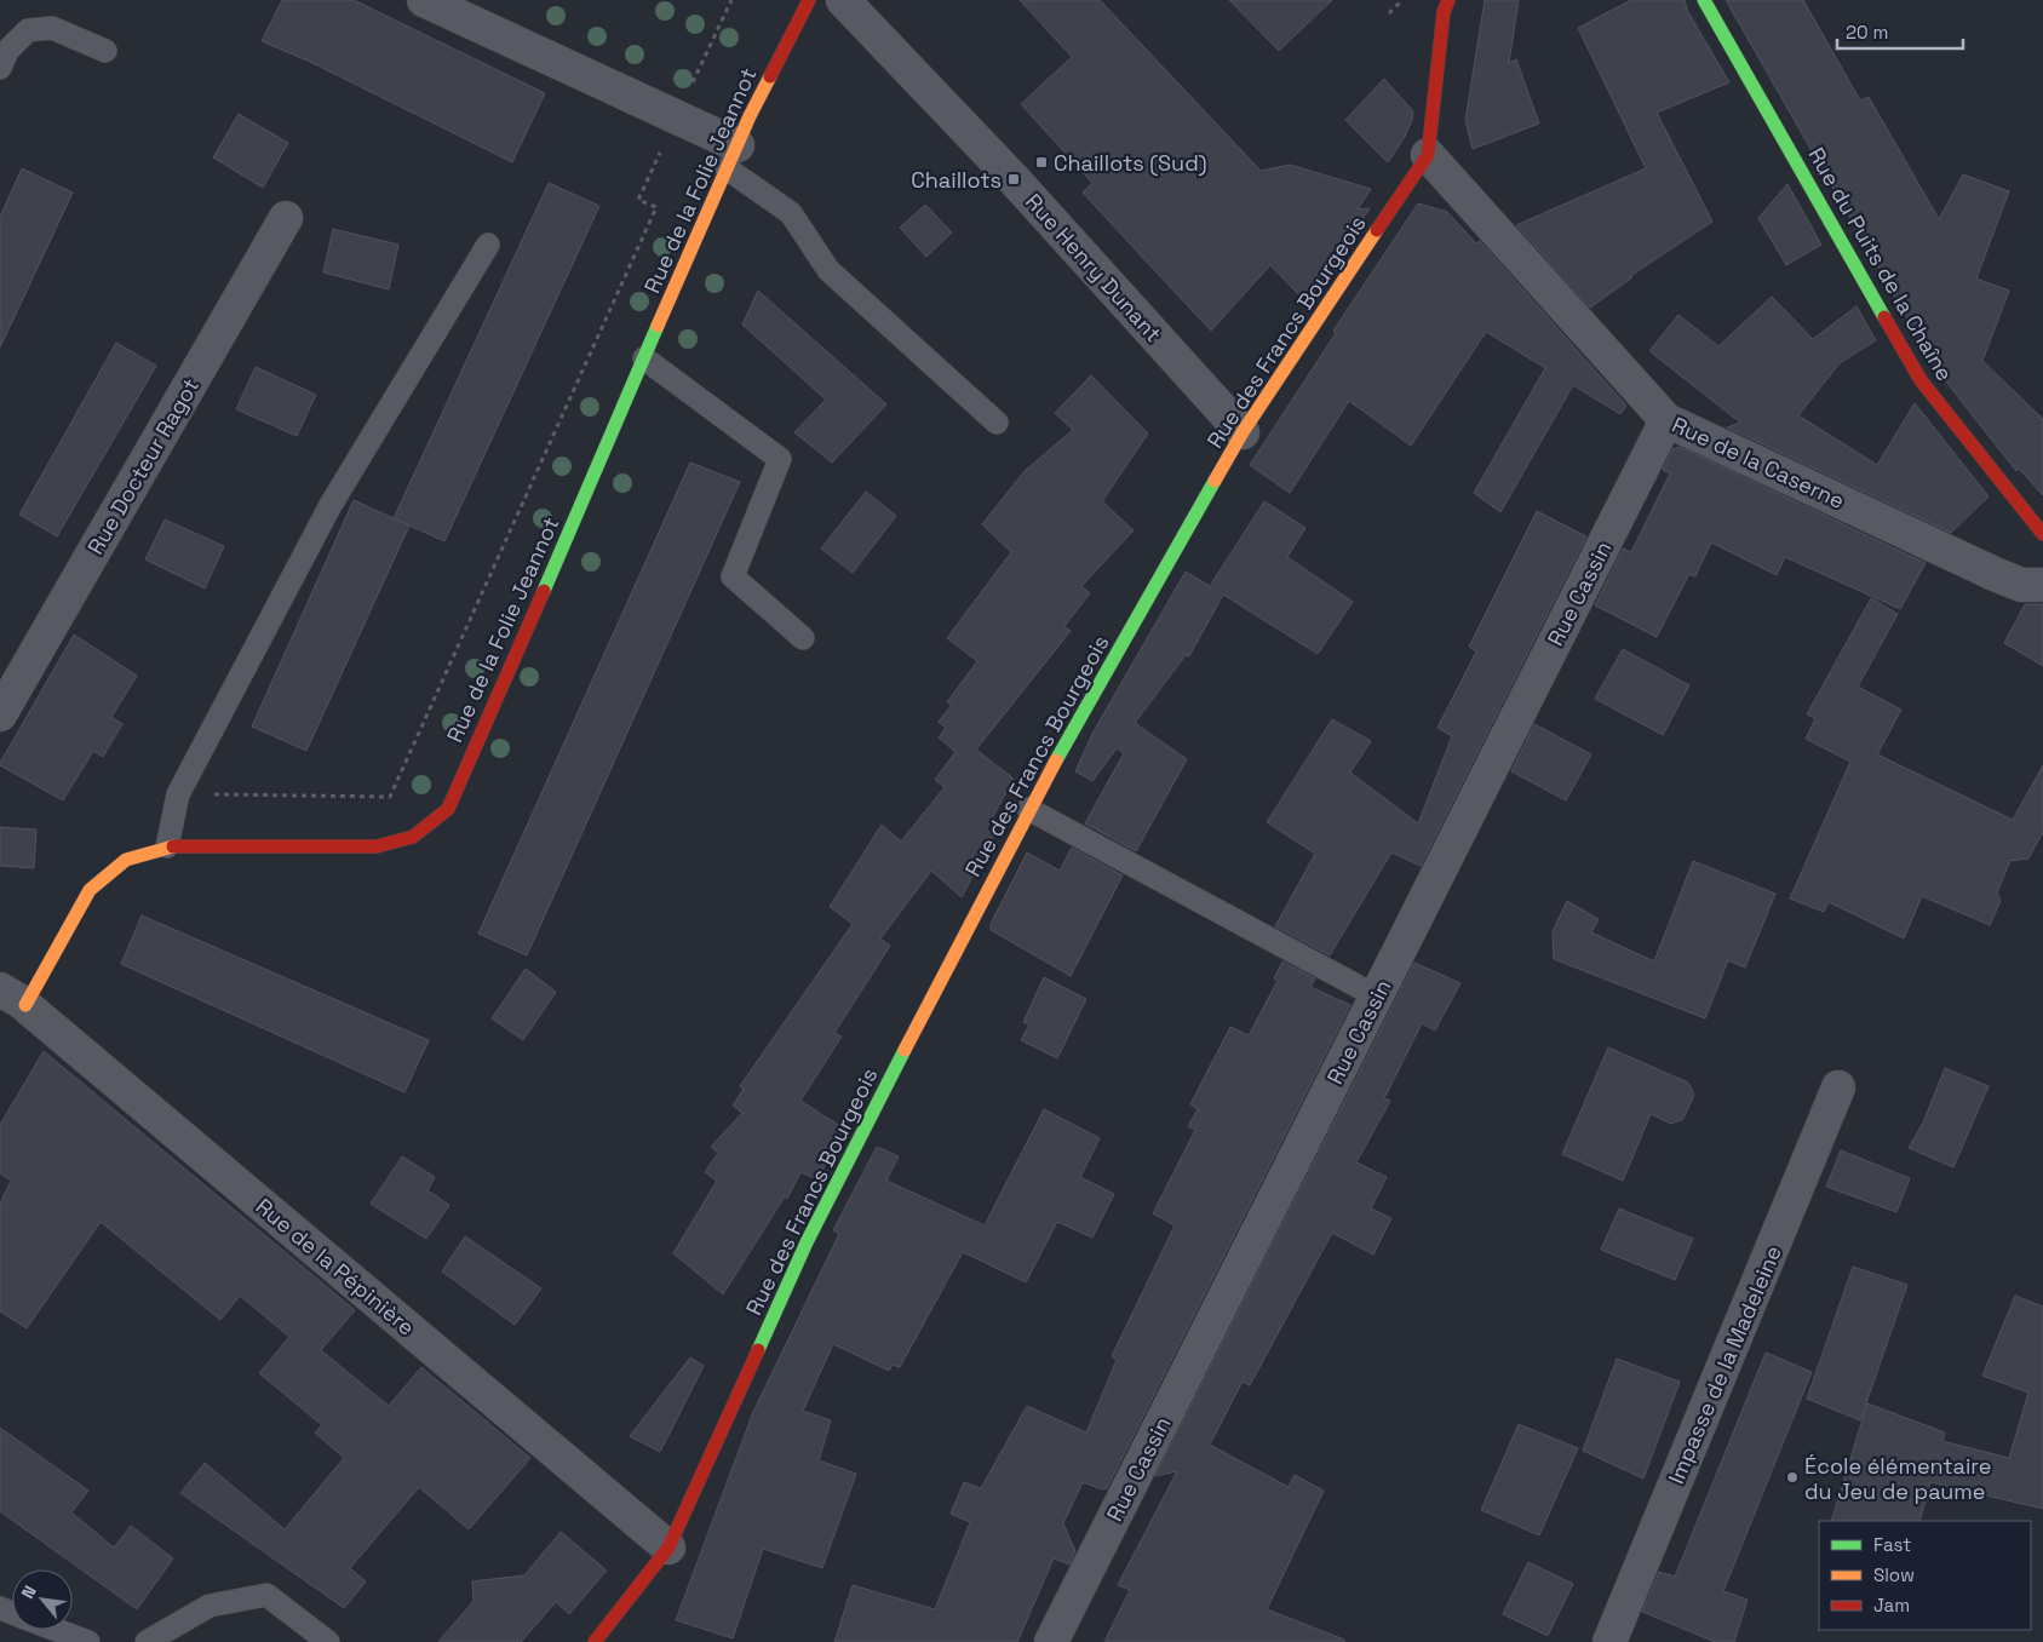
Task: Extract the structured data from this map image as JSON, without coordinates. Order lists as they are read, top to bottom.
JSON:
{
  "streets": {
    "street": [
      "Rue de la Folie Jeannot",
      "Rue du Puits de la Chaîne",
      "Rue Henry Dunant",
      "Rue des Francs Bourgeois",
      "Rue de la Caserne",
      "Rue Docteur Ragot",
      "Rue Cassin",
      "Rue de la Pépinière",
      "Impasse de la Madeleine"
    ]
  },
  "crossings": [
    ["Rue de la Folie Jeannot", "Rue de la Pépinière"],
    ["Rue Henry Dunant", "Rue des Francs Bourgeois"],
    ["Rue des Francs Bourgeois", "Rue de la Caserne"],
    ["Rue des Francs Bourgeois", "Rue de la Pépinière"],
    ["Rue de la Caserne", "Rue Cassin"]
  ],
  "places": {
    "transit": ["Chaillots (Sud)", "Chaillots"],
    "other": ["École élémentaire du Jeu de paume"]
  },
  "legend": ["Fast", "Slow", "Jam"],
  "scale_bar": "20 m",
  "north": "top left"
}
